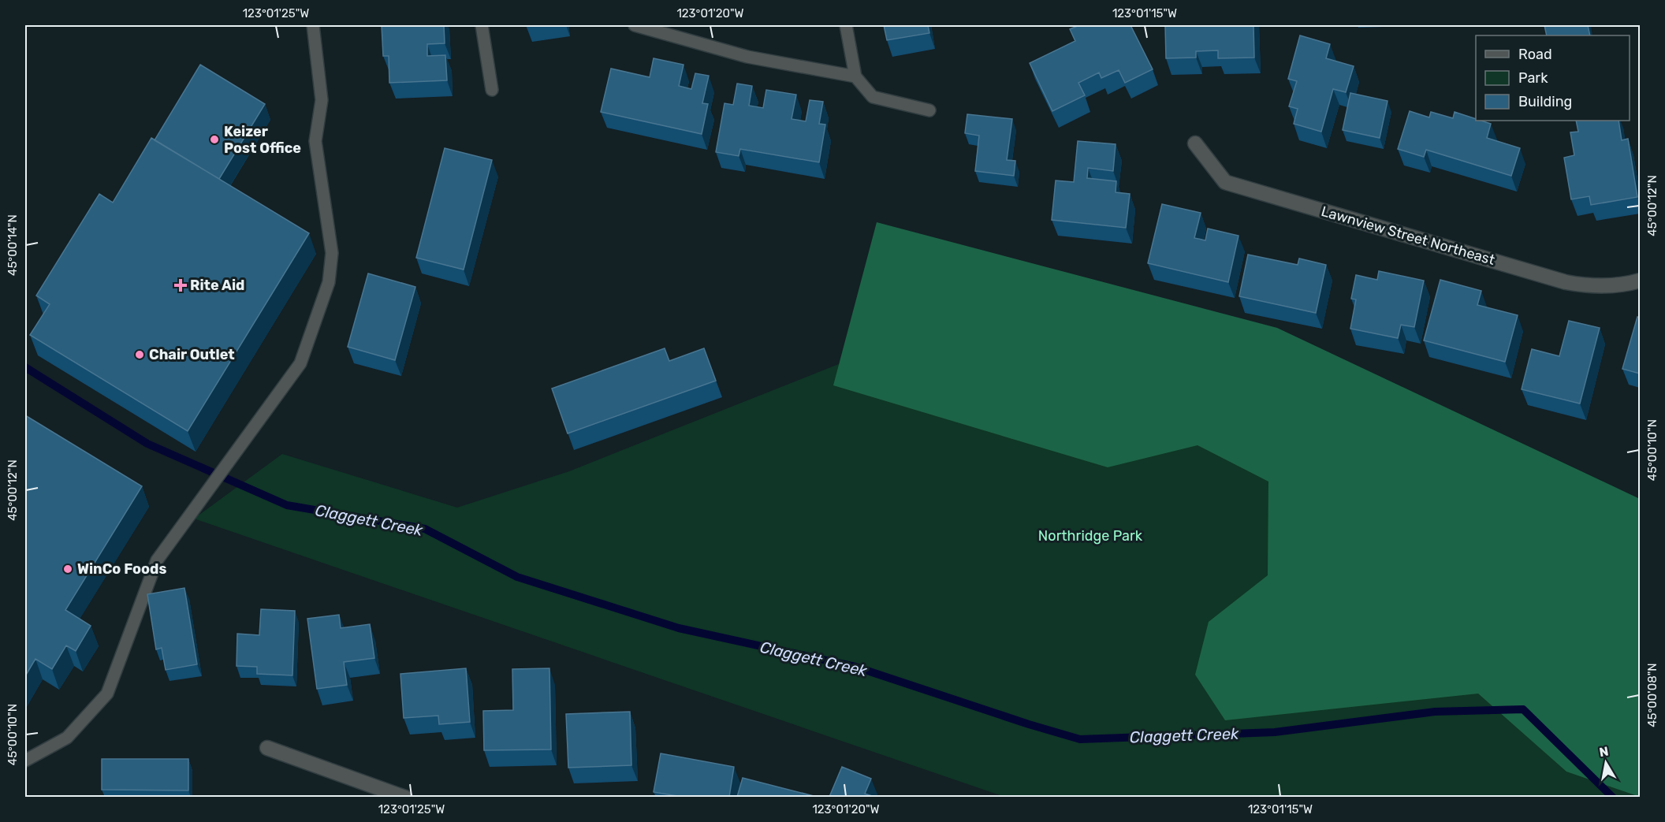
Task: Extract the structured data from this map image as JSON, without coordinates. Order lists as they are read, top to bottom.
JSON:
{
  "streets": {
    "street": ["Lawnview Street Northeast"]
  },
  "water": ["Claggett Creek"],
  "parks": ["Northridge Park"],
  "places": {
    "other": ["Keizer Post Office", "Chair Outlet", "WinCo Foods"],
    "health": ["Rite Aid"]
  },
  "legend": ["Road", "Park", "Building"],
  "north": "top",
  "coordinates": [
    "123°01'25\"W",
    "123°01'20\"W",
    "123°01'15\"W",
    "45°00'12\"N",
    "45°00'14\"N",
    "45°00'10\"N",
    "45°00'08\"N"
  ]
}
